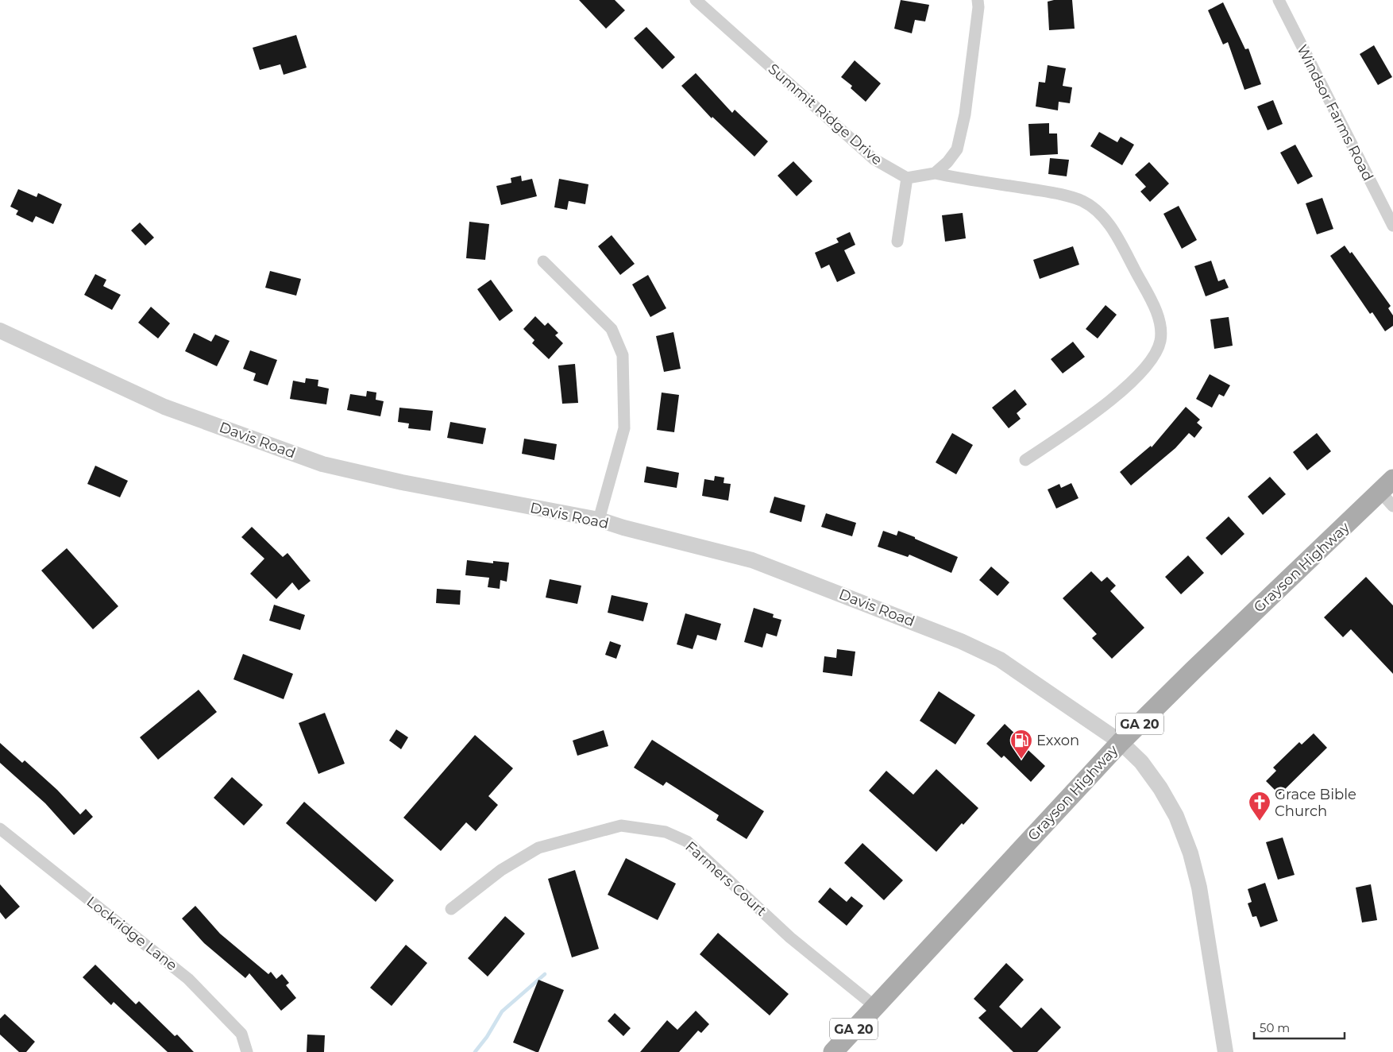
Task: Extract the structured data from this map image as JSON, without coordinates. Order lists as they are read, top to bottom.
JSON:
{
  "streets": {
    "main road": ["Grayson Highway", "GA 20"],
    "street": [
      "Windsor Farms Road",
      "Summit Ridge Drive",
      "Davis Road",
      "Farmers Court",
      "Lockridge Lane"
    ]
  },
  "crossings": [
    ["Davis Road", "Grayson Highway"],
    ["Grayson Highway", "Farmers Court"]
  ],
  "places": {
    "fuel station": ["Exxon"],
    "church": ["Grace Bible Church"]
  },
  "scale_bar": "50 m"
}
